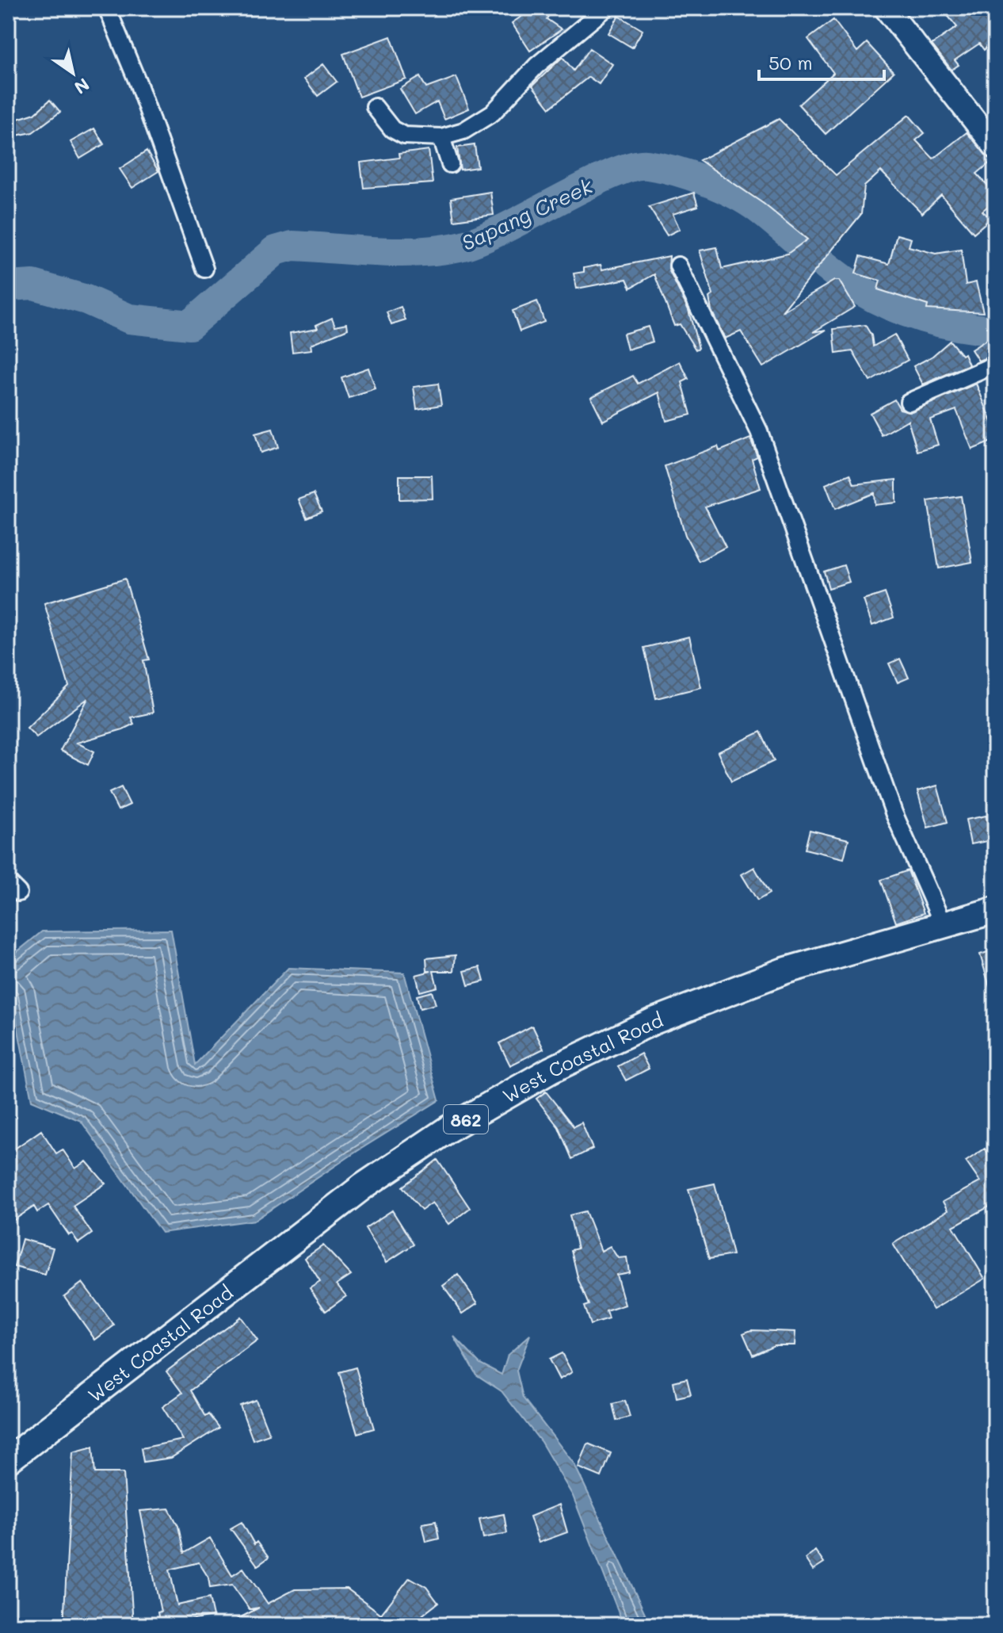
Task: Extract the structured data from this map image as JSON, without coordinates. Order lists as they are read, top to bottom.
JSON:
{
  "streets": {
    "main road": ["West Coastal Road", "862"]
  },
  "water": ["Sapang Creek"],
  "scale_bar": "50 m",
  "north": "bottom right"
}
